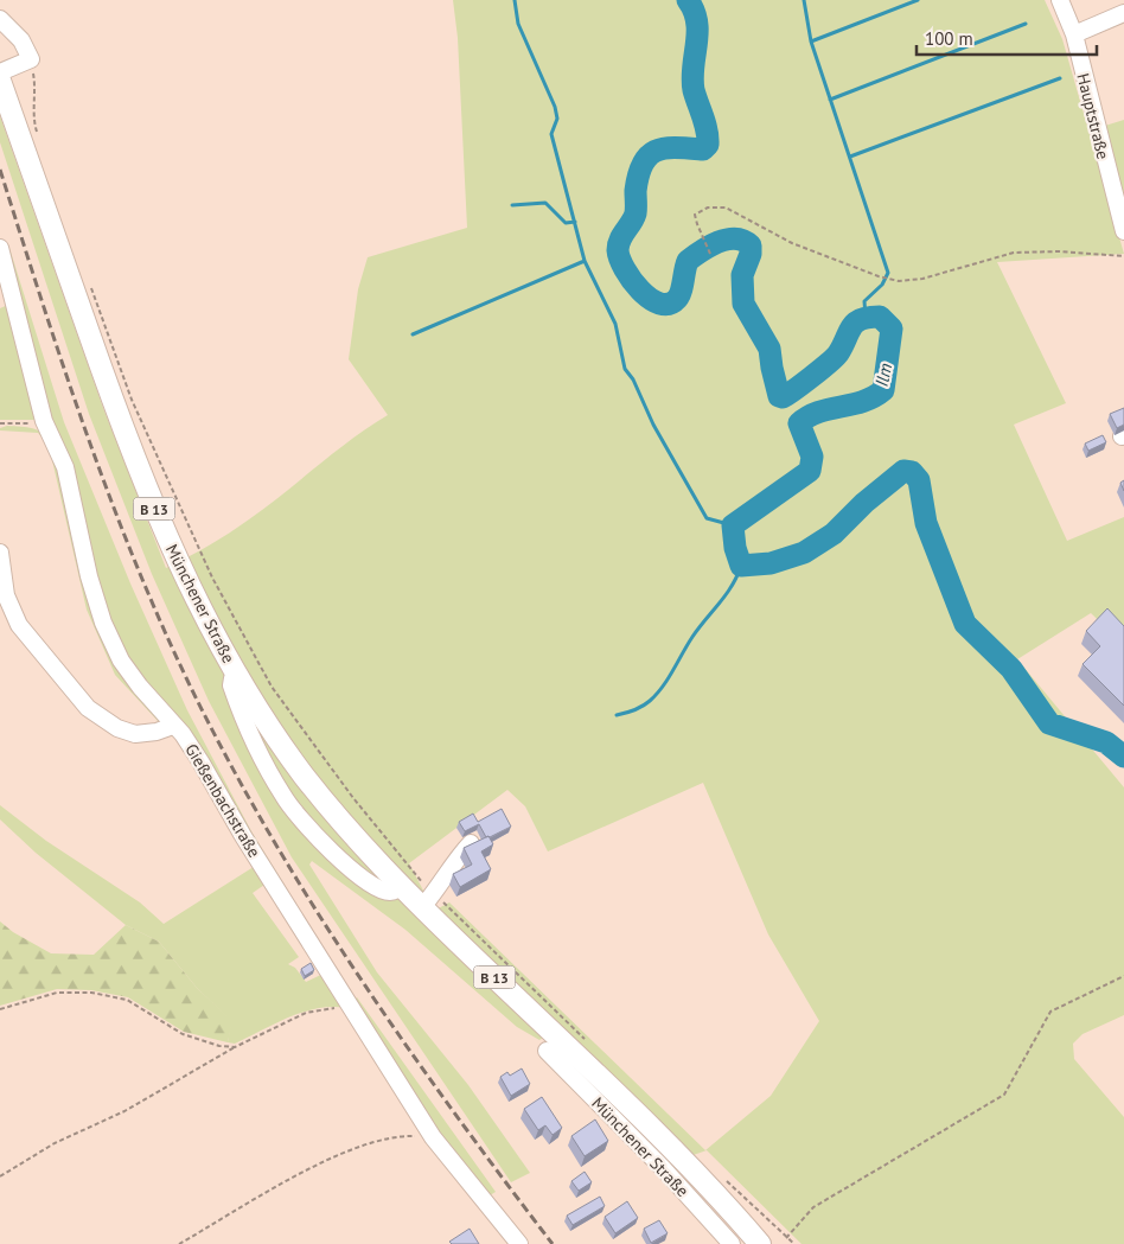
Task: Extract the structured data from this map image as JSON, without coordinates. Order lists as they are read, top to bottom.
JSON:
{
  "streets": {
    "main road": ["B 13", "Münchener Straße"],
    "street": ["Hauptstraße", "Gießenbachstraße"]
  },
  "crossings": [
    ["B 13", "Münchener Straße"]
  ],
  "water": ["Ilm"],
  "scale_bar": "100 m"
}
